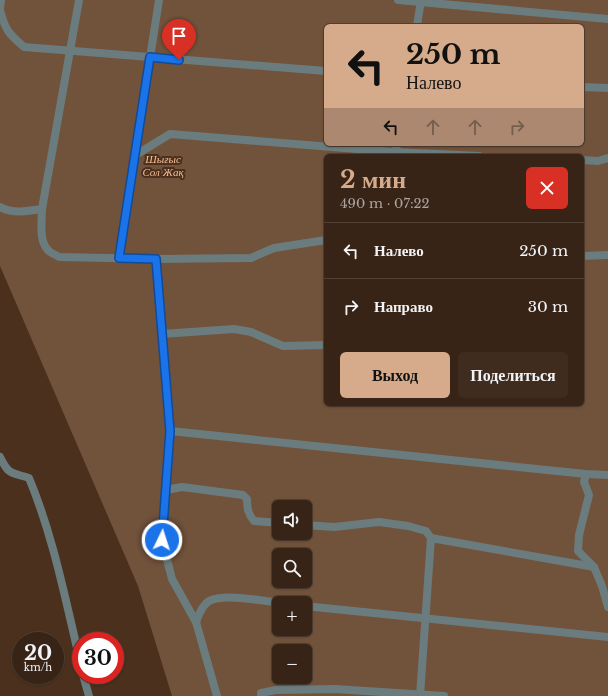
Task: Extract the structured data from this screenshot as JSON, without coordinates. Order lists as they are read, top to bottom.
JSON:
{
  "parks": ["Шығыс Сол Жақ"],
  "page": {
    "turn": ["250 m", "Налево"],
    "heading": ["2 мин", "490 m · 07:22"],
    "list": [
      {
        "name": "Налево",
        "value": "250 m"
      },
      {
        "name": "Направо",
        "value": "30 m"
      }
    ],
    "buttons": ["Выход", "Поделиться"],
    "map_buttons": ["+", "−"],
    "speed": "20 km/h",
    "limit": "30"
  }
}
